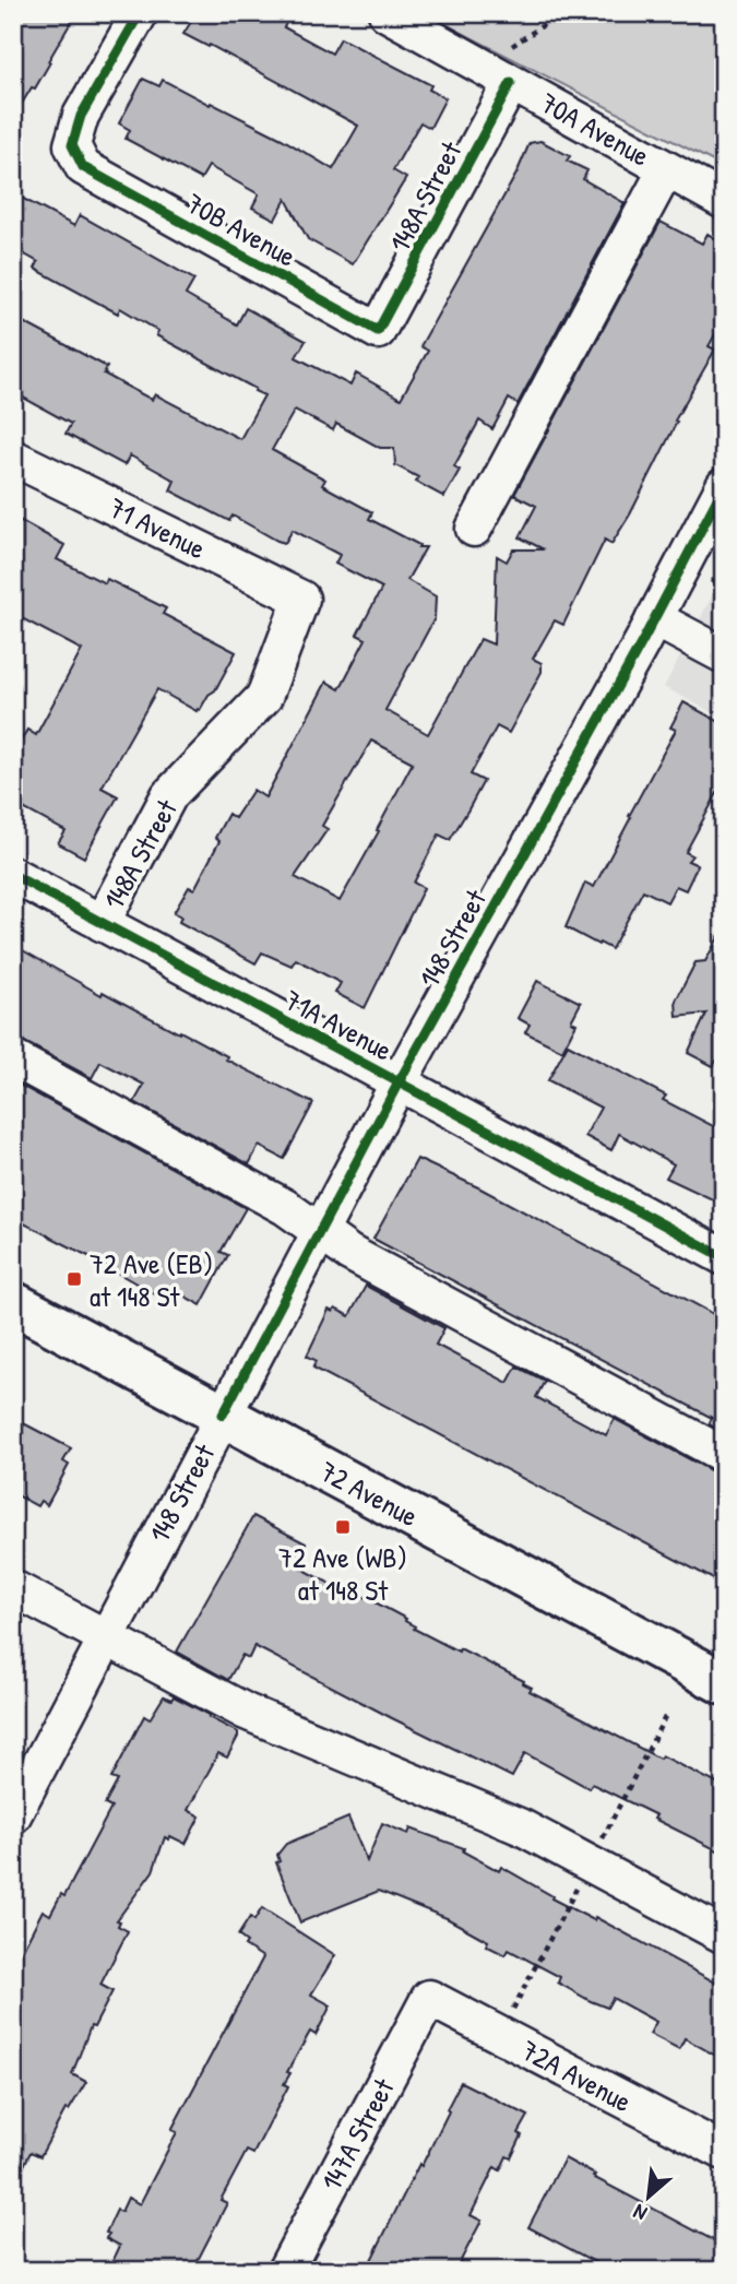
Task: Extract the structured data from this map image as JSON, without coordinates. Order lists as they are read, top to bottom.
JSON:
{
  "streets": {
    "main road": ["72 Avenue"],
    "street": [
      "70A Avenue",
      "148A Street",
      "70B Avenue",
      "71 Avenue",
      "148 Street",
      "71A Avenue",
      "72A Avenue",
      "147A Street"
    ]
  },
  "crossings": [
    ["70A Avenue", "148A Street"],
    ["148A Street", "70B Avenue"],
    ["148A Street", "71 Avenue"],
    ["148A Street", "71A Avenue"],
    ["148 Street", "71A Avenue"],
    ["148 Street", "72 Avenue"],
    ["72A Avenue", "147A Street"]
  ],
  "places": {
    "transit": ["72 Ave (EB) at 148 St", "72 Ave (WB) at 148 St"]
  },
  "north": "bottom left"
}
